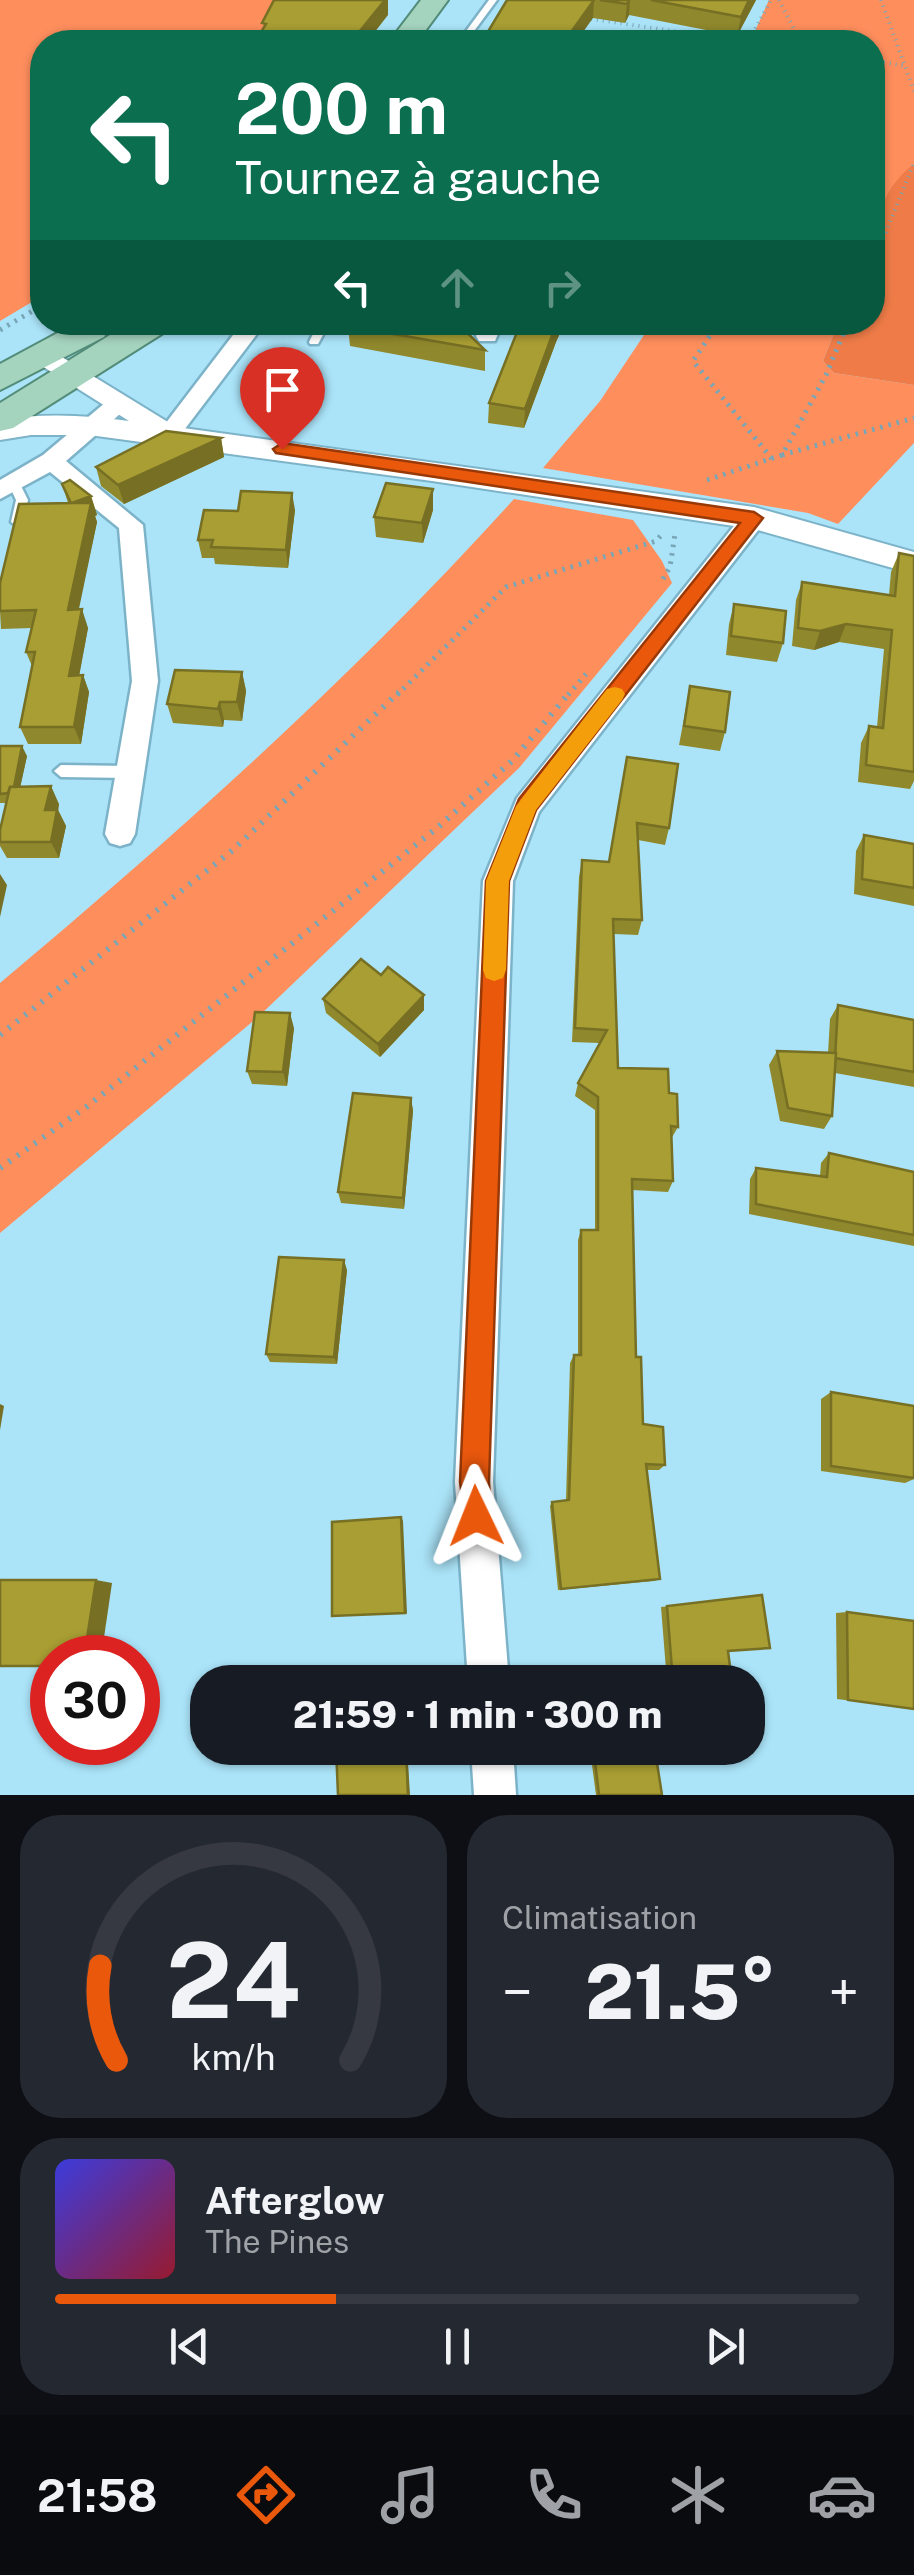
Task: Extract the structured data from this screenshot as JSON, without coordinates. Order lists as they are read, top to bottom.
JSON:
{
  "page": {
    "turn": ["200 m", "Tournez à gauche"],
    "limit": "30",
    "trip": "21:59 · 1 min · 300 m",
    "tile": "Climatisation",
    "heat": ["−", "21.5°", "+"],
    "song": ["Afterglow", "The Pines"],
    "tabs": "21:58",
    "gauge": ["24", "km/h"]
  }
}
